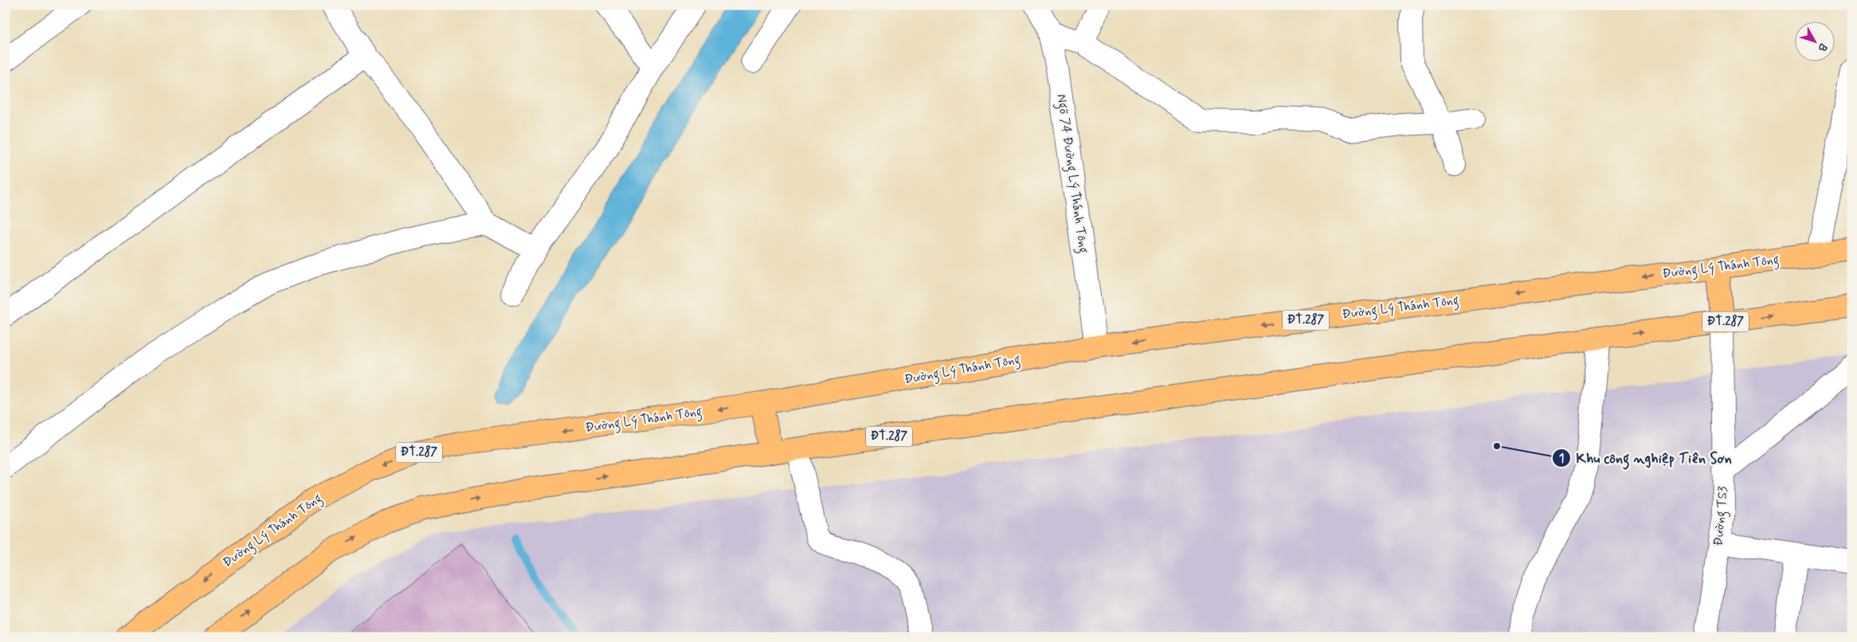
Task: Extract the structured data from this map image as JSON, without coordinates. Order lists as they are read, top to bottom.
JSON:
{
  "streets": {
    "main road": ["Đường Lý Thánh Tông", "ĐT.287"],
    "street": ["Ngõ 74 Đường Lý Thánh Tông", "Đường TS3"]
  },
  "crossings": [
    ["Ngõ 74 Đường Lý Thánh Tông", "Đường Lý Thánh Tông"],
    ["ĐT.287", "Đường TS3"]
  ],
  "places": ["Khu công nghiệp Tiên Sơn"],
  "north": "bottom right"
}
